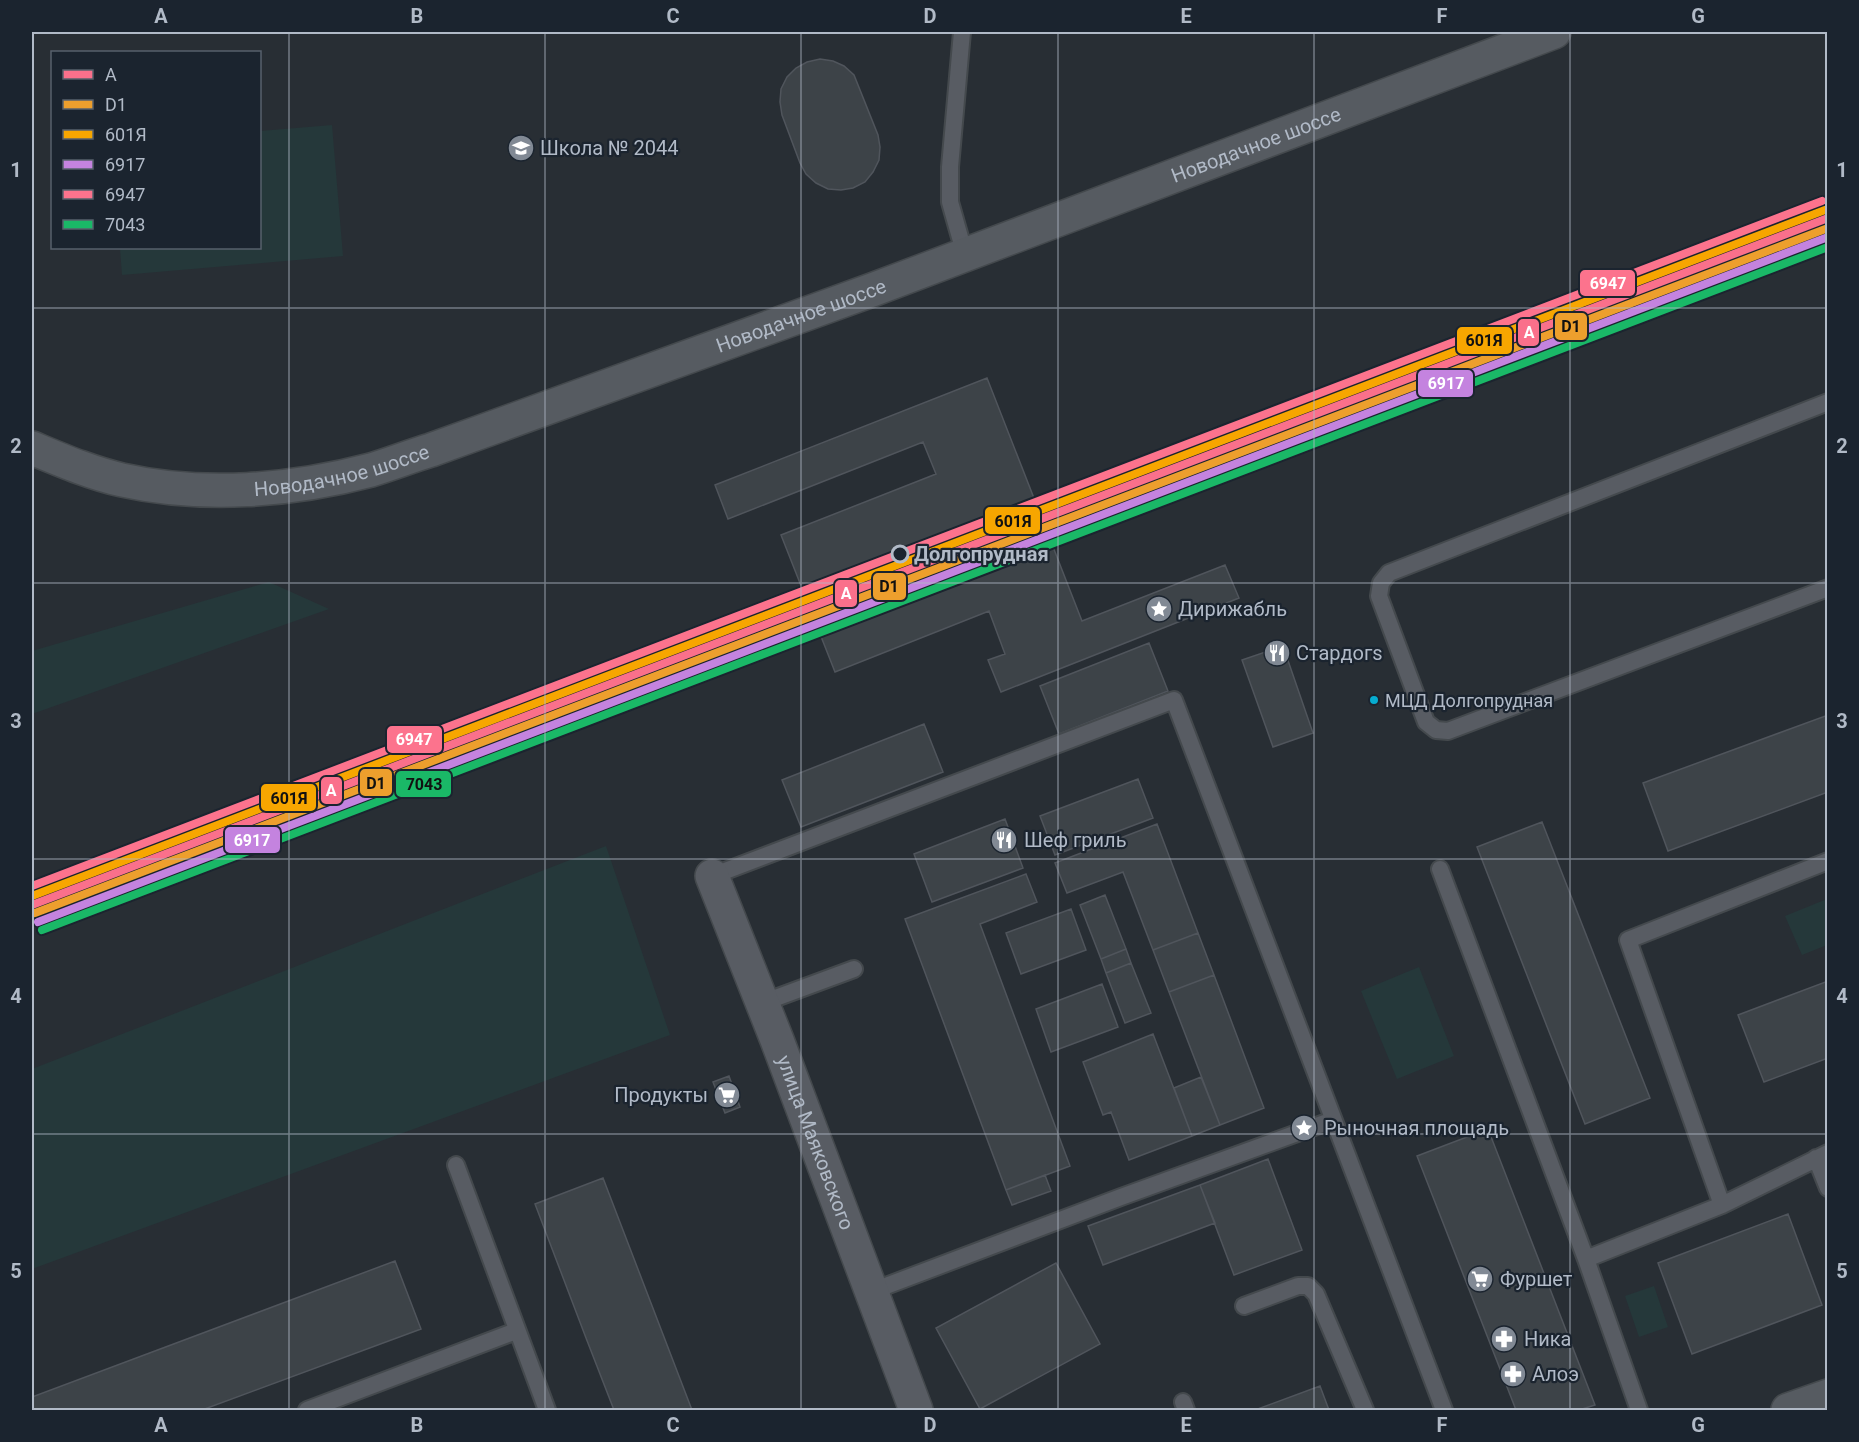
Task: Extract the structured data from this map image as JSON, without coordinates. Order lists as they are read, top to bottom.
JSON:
{
  "streets": {
    "street": ["Новодачное шоссе", "улица Маяковского"]
  },
  "places": {
    "school or university": ["Школа № 2044"],
    "other": ["Долгопрудная", "МЦД Долгопрудная"],
    "place": ["Дирижабль", "Рыночная площадь"],
    "restaurant": ["Стардогs", "Шеф гриль"],
    "supermarket": ["Продукты", "Фуршет"],
    "pharmacy": ["Ника", "Алоэ"]
  },
  "lines": [
    "transit line 6947",
    "transit line 601Я",
    "transit line A",
    "transit line D1",
    "transit line 6917",
    "transit line 7043"
  ],
  "legend": [
    "A",
    "D1",
    "601Я",
    "6917",
    "6947",
    "7043"
  ],
  "grid": {
    "columns": [
      "A",
      "B",
      "C",
      "D",
      "E",
      "F",
      "G"
    ],
    "rows": [
      "1",
      "2",
      "3",
      "4",
      "5"
    ]
  }
}
